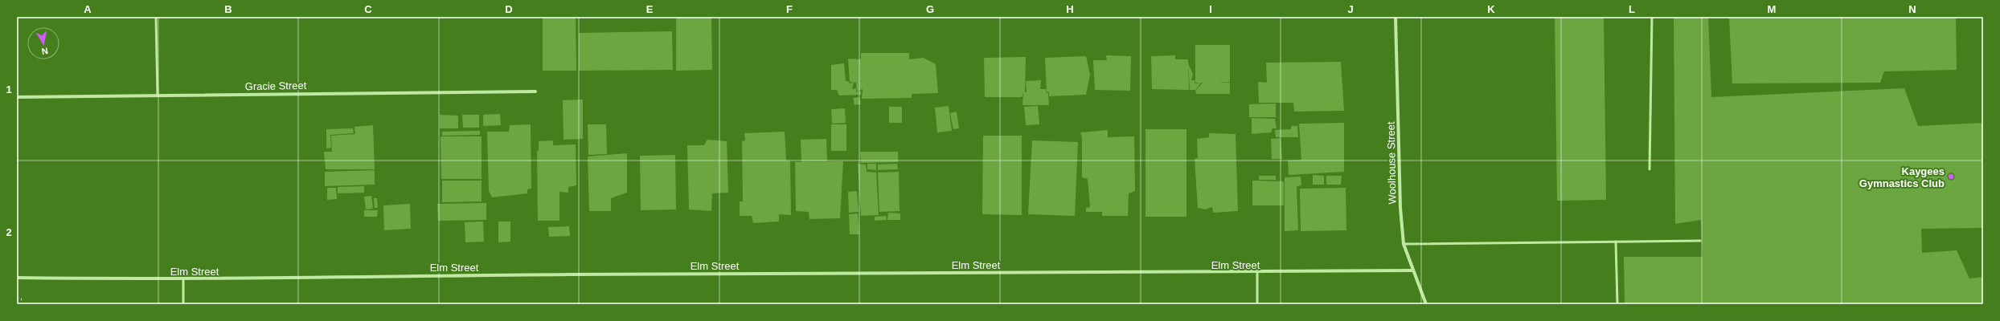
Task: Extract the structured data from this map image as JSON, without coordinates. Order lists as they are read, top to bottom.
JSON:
{
  "streets": {
    "street": ["Gracie Street", "Woolhouse Street", "Elm Street"]
  },
  "crossings": [
    ["Woolhouse Street", "Elm Street"]
  ],
  "places": ["Kaygees Gymnastics Club"],
  "north": "bottom",
  "grid": {
    "columns": [
      "A",
      "B",
      "C",
      "D",
      "E",
      "F",
      "G",
      "H",
      "I",
      "J",
      "K",
      "L",
      "M",
      "N"
    ],
    "rows": ["1", "2"]
  }
}
